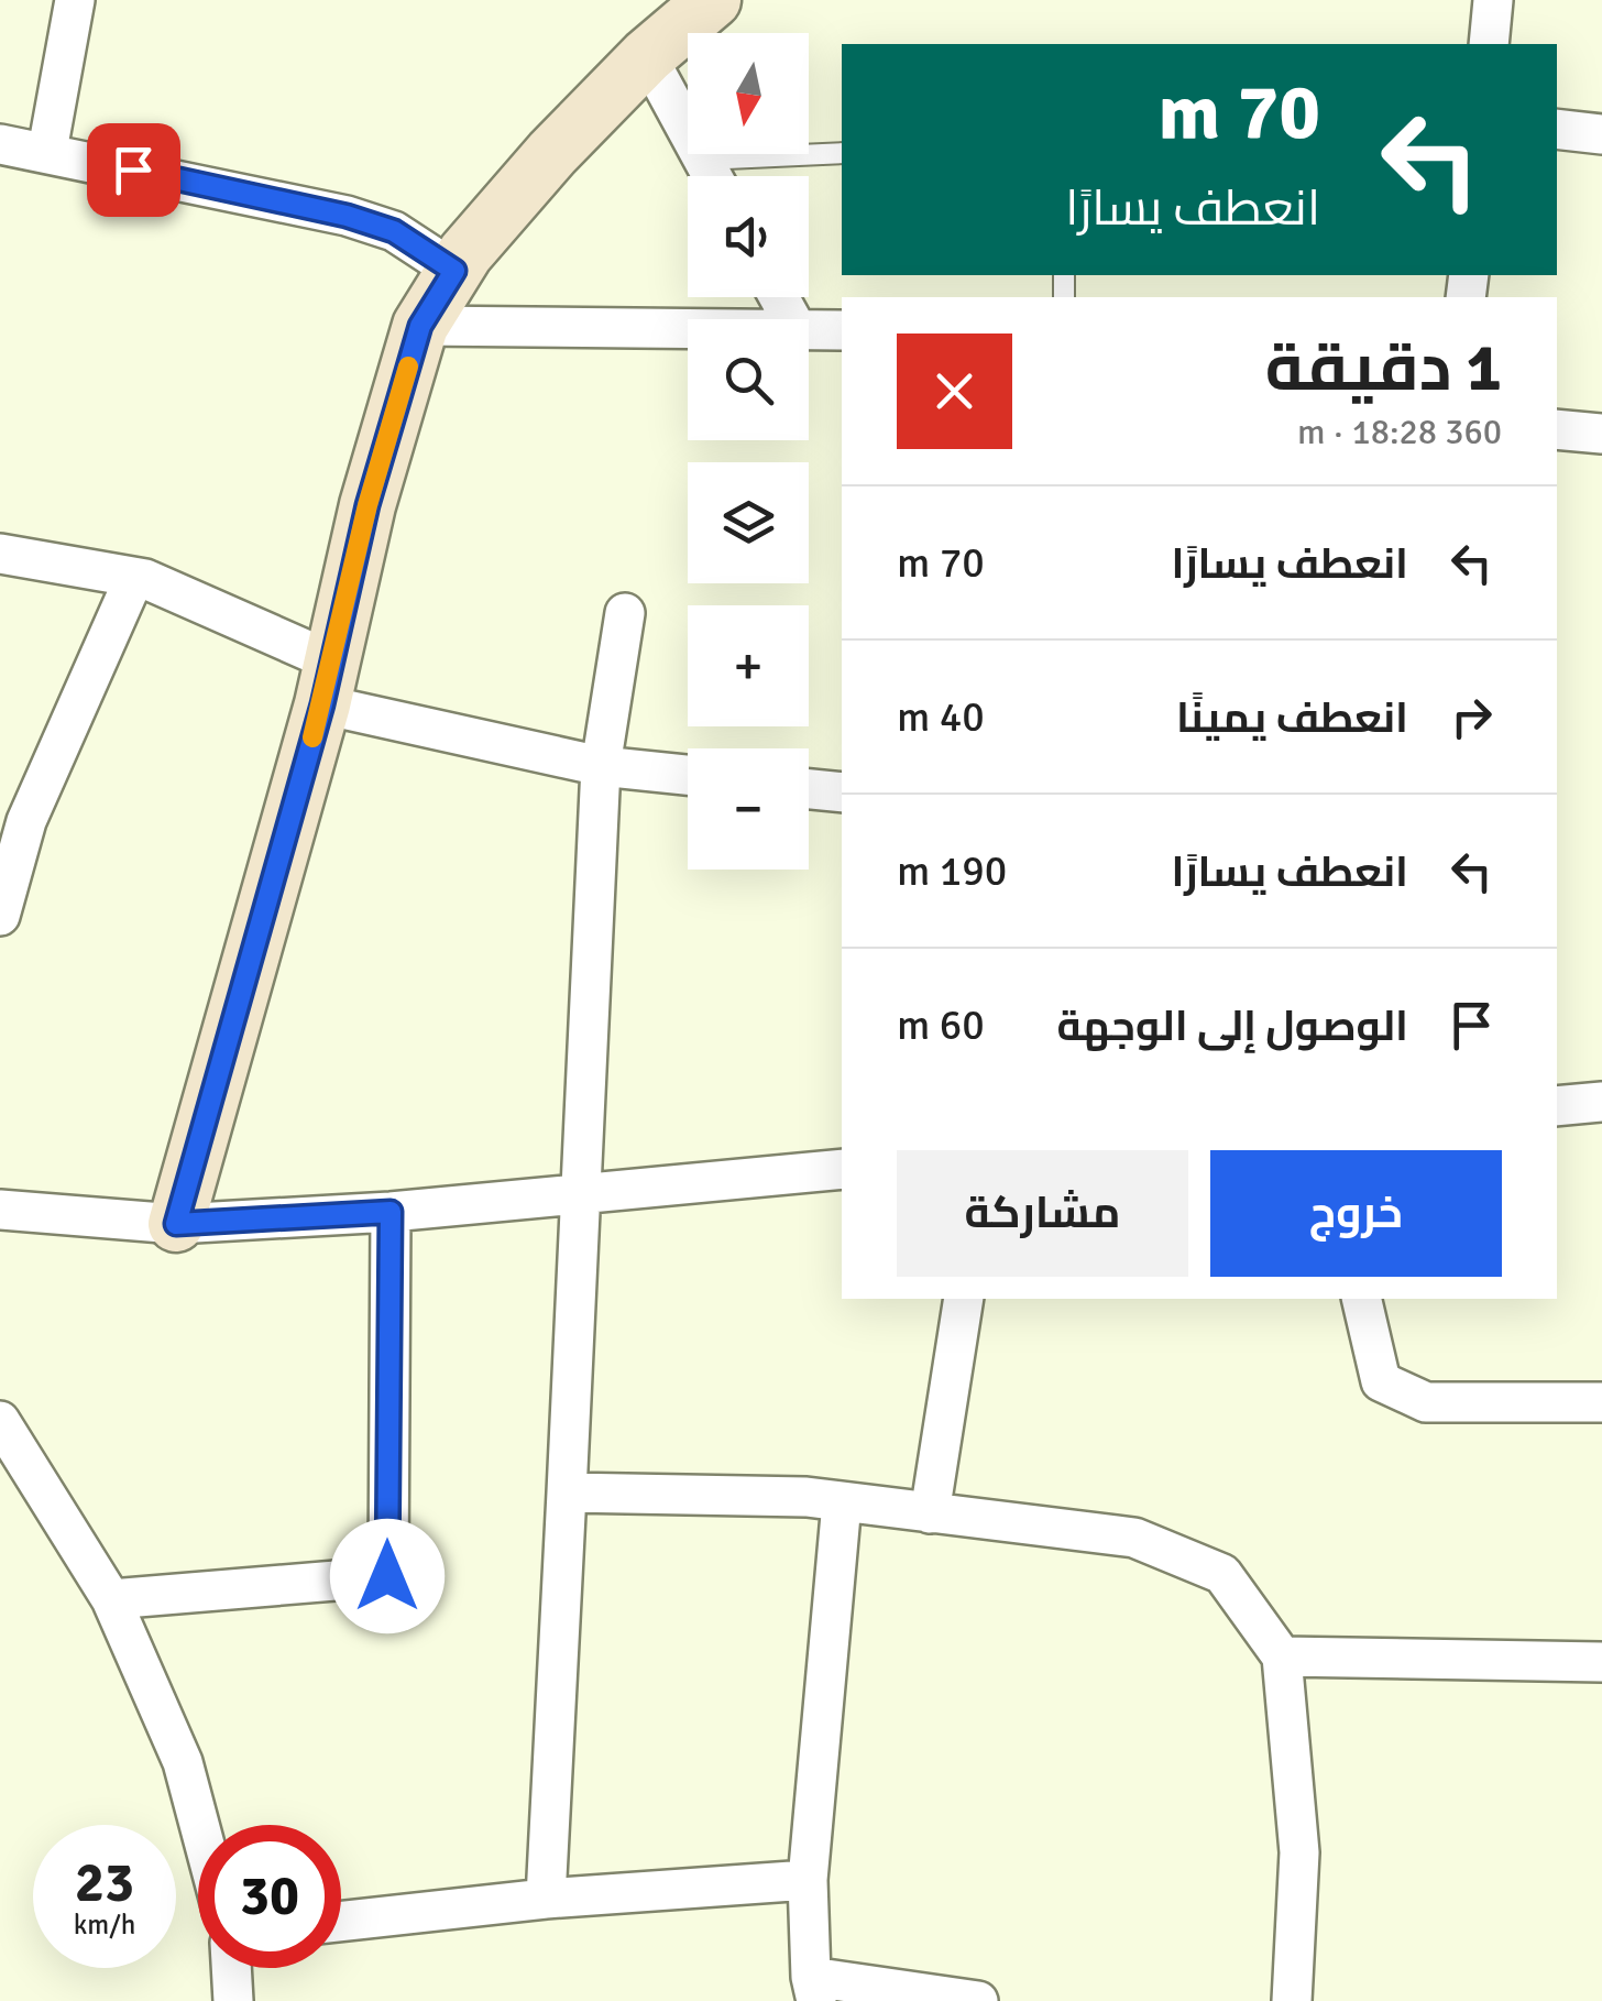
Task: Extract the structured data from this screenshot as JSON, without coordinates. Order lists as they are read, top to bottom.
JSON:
{
  "north": "bottom",
  "page": {
    "map_buttons": ["+", "−"],
    "turn": ["70 m", "انعطف يسارًا"],
    "heading": ["1 دقيقة", "360 m · 18:28"],
    "list": [
      {
        "name": "انعطف يسارًا",
        "value": "70 m"
      },
      {
        "name": "انعطف يمينًا",
        "value": "40 m"
      },
      {
        "name": "انعطف يسارًا",
        "value": "190 m"
      },
      {
        "name": "الوصول إلى الوجهة",
        "value": "60 m"
      }
    ],
    "buttons": ["خروج", "مشاركة"],
    "speed": "23 km/h",
    "limit": "30"
  }
}
